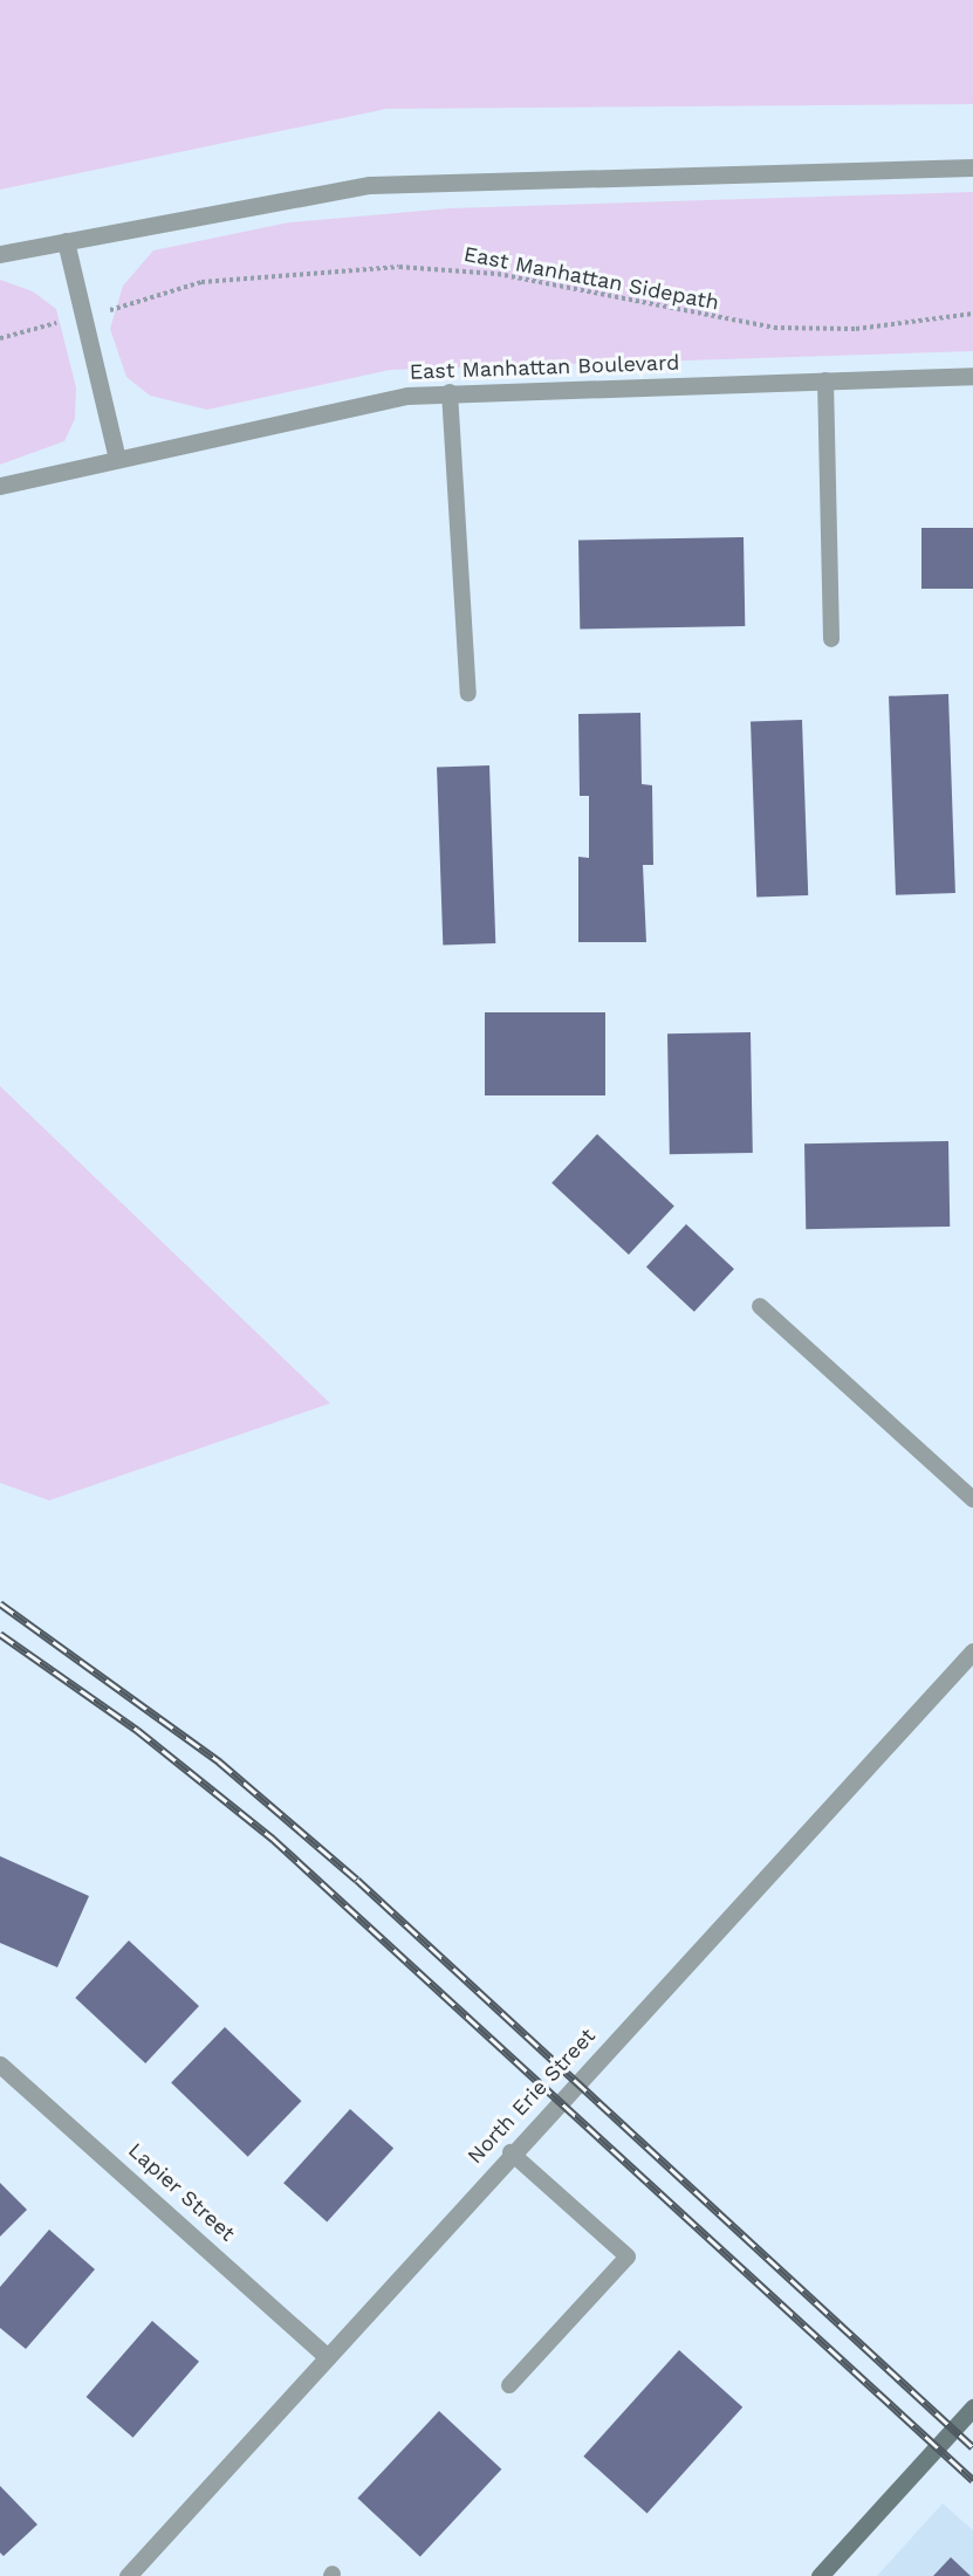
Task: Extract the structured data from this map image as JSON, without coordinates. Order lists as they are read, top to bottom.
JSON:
{
  "streets": {
    "street": ["East Manhattan Boulevard", "North Erie Street", "Lapier Street"],
    "path": ["East Manhattan Sidepath"]
  },
  "crossings": [
    ["North Erie Street", "Lapier Street"]
  ]
}
